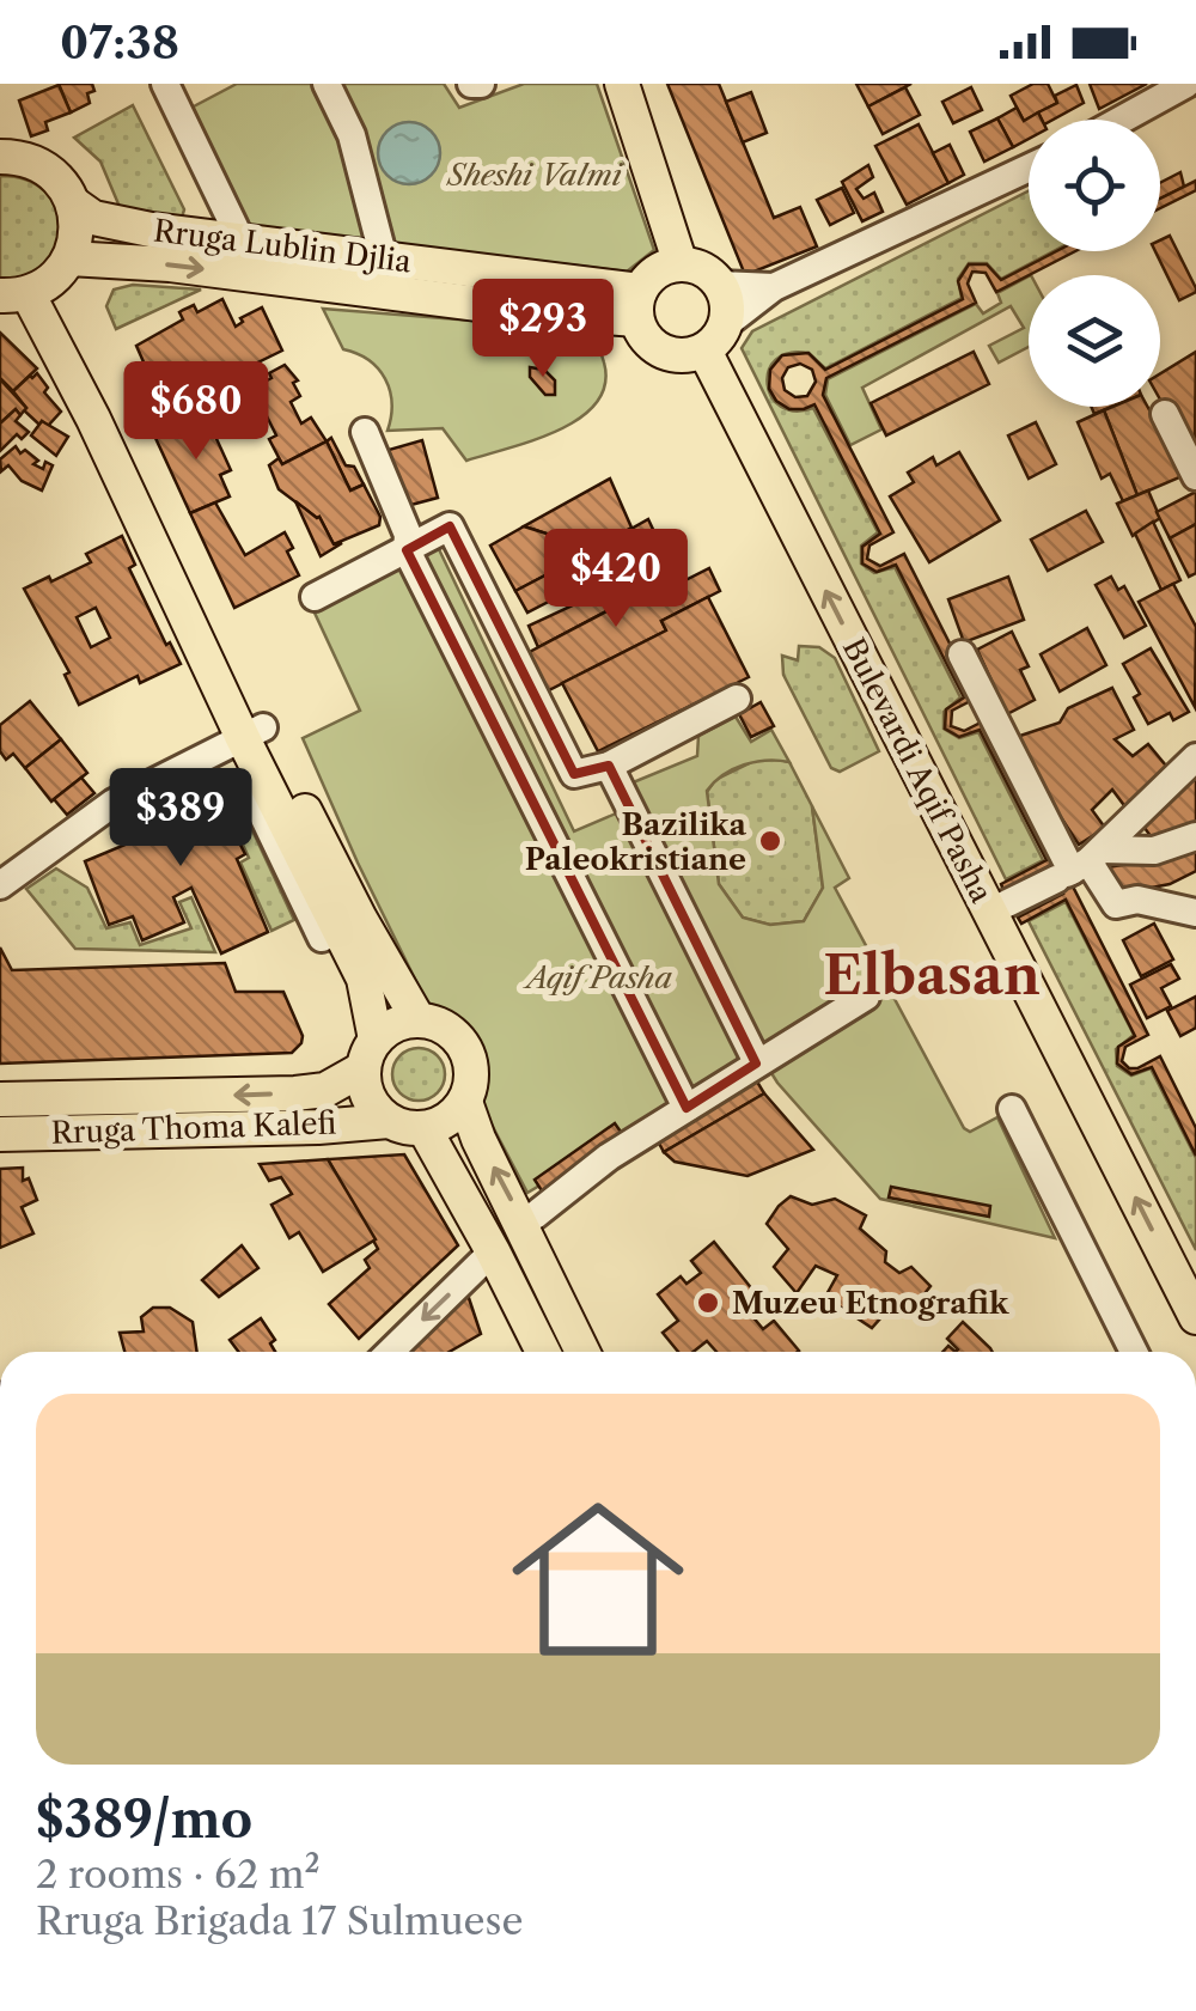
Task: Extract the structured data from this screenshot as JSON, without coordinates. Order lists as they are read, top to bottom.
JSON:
{
  "streets": {
    "main road": ["Rruga Lublin Djlia", "Bulevardi Aqif Pasha", "Rruga Thoma Kalefi"]
  },
  "crossings": [
    ["Rruga Lublin Djlia", "Bulevardi Aqif Pasha"]
  ],
  "one_way": ["Bulevardi Aqif Pasha"],
  "districts": ["Elbasan"],
  "parks": ["Sheshi Valmi", "Aqif Pasha"],
  "places": ["Bazilika Paleokristiane", "Muzeu Etnografik"],
  "page": {
    "status": "07:38",
    "price": [
      "$293",
      "$680",
      "$420",
      "$389"
    ],
    "list": [
      {
        "name": "$389/mo",
        "note": "2 rooms · 62 m² · Rruga Brigada 17 Sulmuese"
      }
    ]
  }
}
